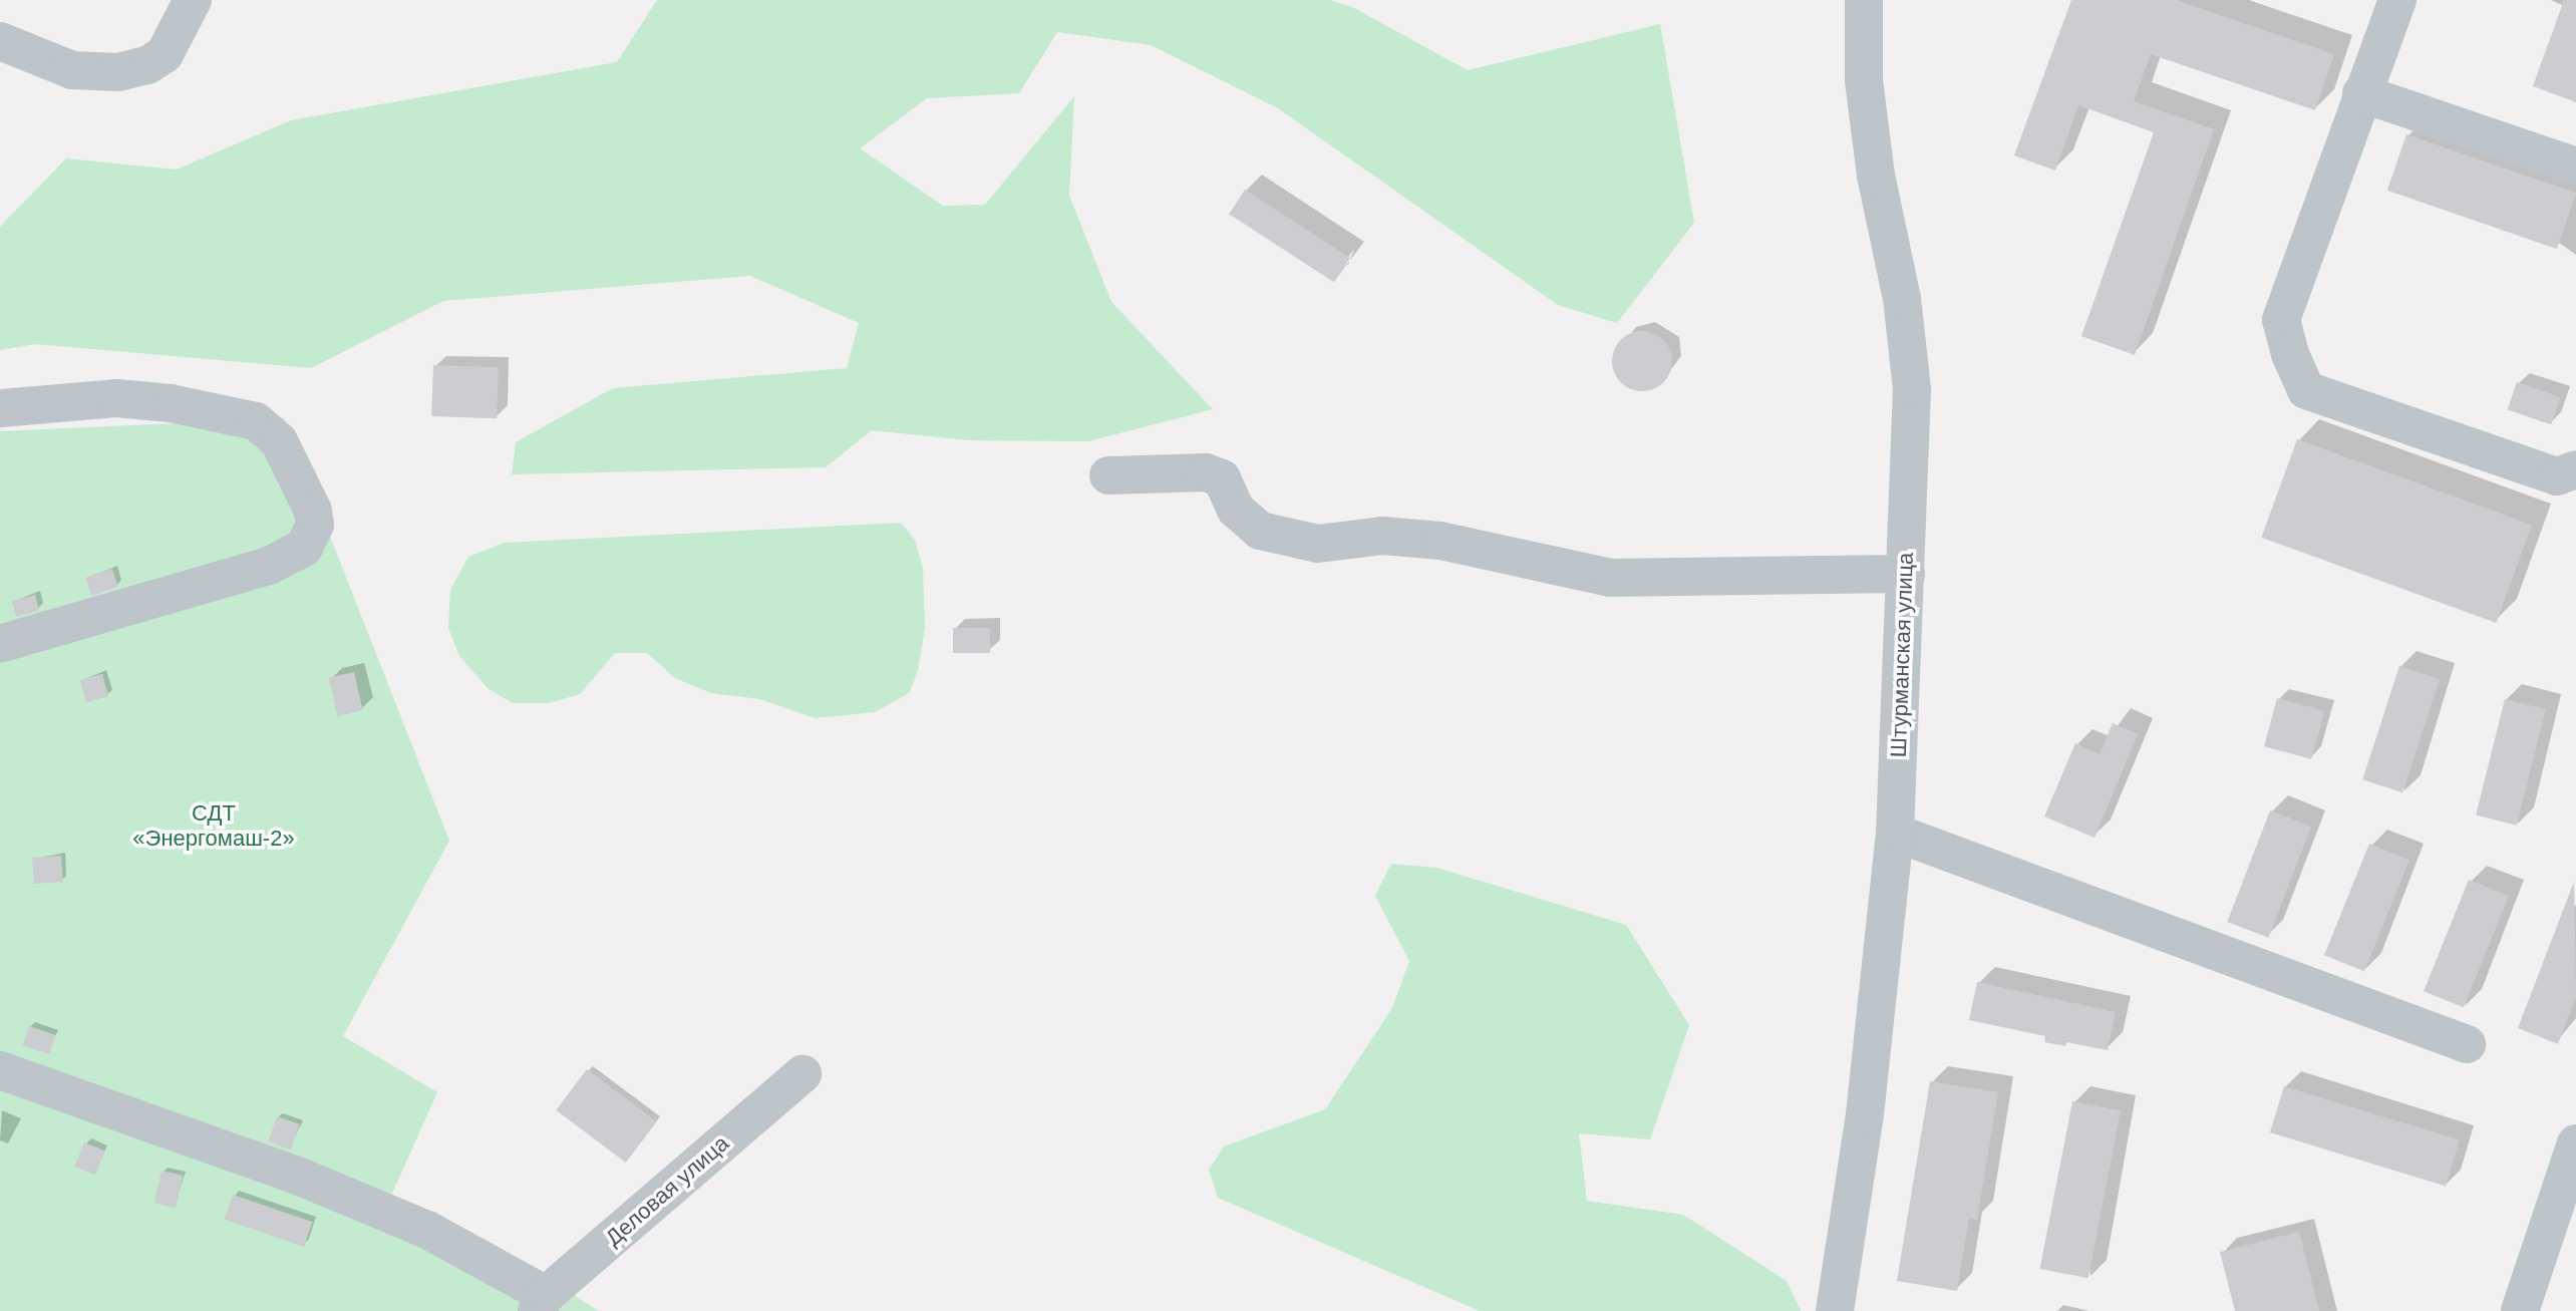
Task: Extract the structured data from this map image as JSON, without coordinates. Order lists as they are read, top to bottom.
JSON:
{
  "streets": {
    "street": ["Штурманская улица", "Деловая улица"]
  },
  "parks": ["СДТ «Энергомаш-2»"]
}
